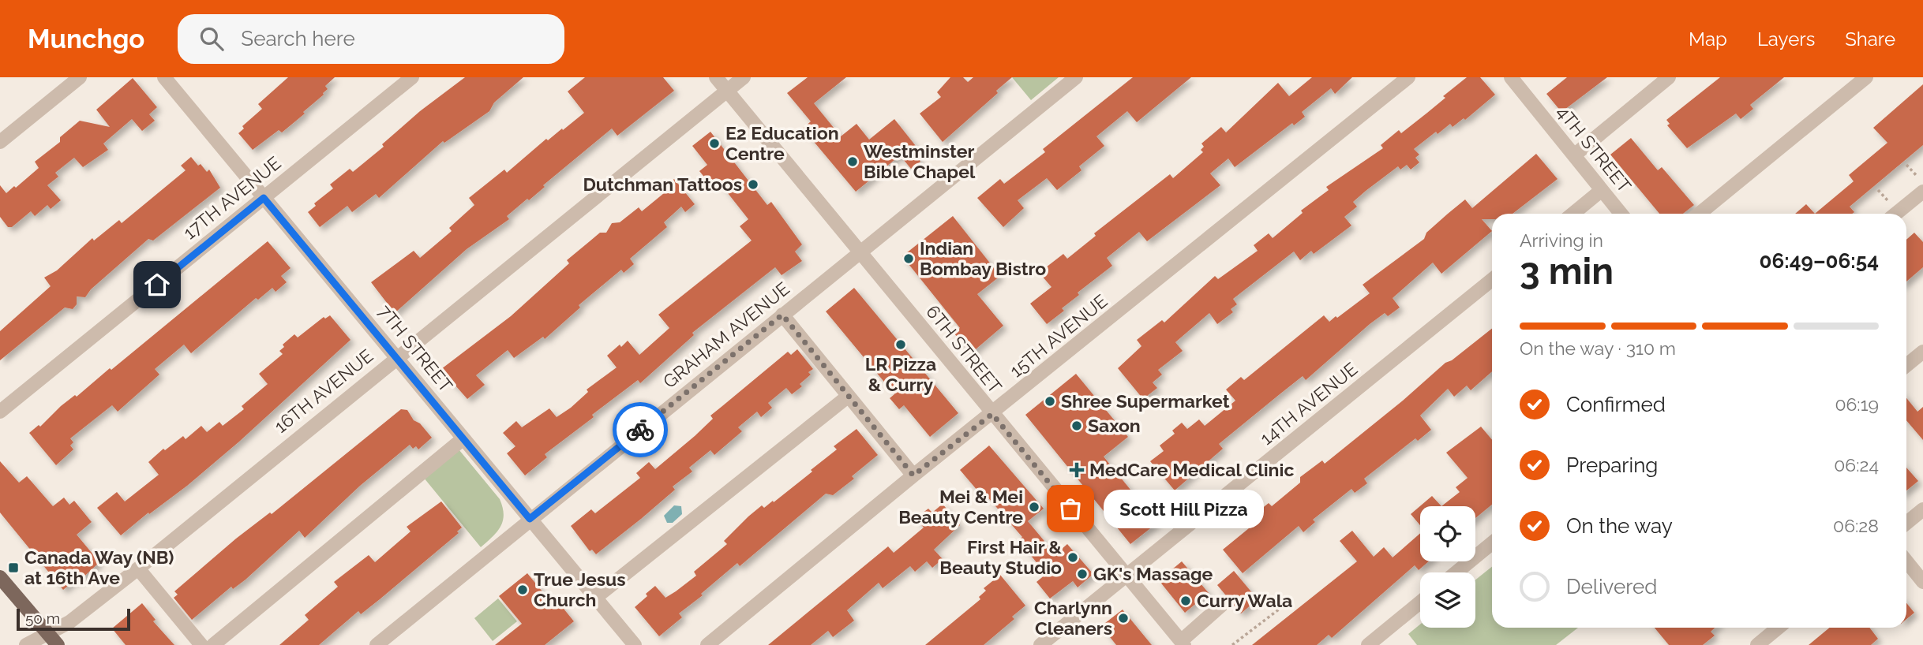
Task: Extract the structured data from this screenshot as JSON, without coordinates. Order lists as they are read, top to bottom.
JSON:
{
  "streets": {
    "street": [
      "4TH STREET",
      "17TH AVENUE",
      "GRAHAM AVENUE",
      "15TH AVENUE",
      "7TH STREET",
      "6TH STREET",
      "16TH AVENUE",
      "14TH AVENUE"
    ]
  },
  "crossings": [
    ["17TH AVENUE", "7TH STREET"],
    ["GRAHAM AVENUE", "7TH STREET"],
    ["GRAHAM AVENUE", "6TH STREET"],
    ["15TH AVENUE", "6TH STREET"],
    ["7TH STREET", "16TH AVENUE"],
    ["6TH STREET", "16TH AVENUE"],
    ["6TH STREET", "14TH AVENUE"]
  ],
  "places": {
    "other": [
      "E2 Education Centre",
      "Westminster Bible Chapel",
      "Dutchman Tattoos",
      "Indian Bombay Bistro",
      "LR Pizza & Curry",
      "Shree Supermarket",
      "Saxon",
      "Mei & Mei Beauty Centre",
      "Scott Hill Pizza",
      "First Hair & Beauty Studio",
      "GK's Massage",
      "True Jesus Church",
      "Curry Wala",
      "Charlynn Cleaners"
    ],
    "health": ["MedCare Medical Clinic"],
    "transit": ["Canada Way (NB) at 16th Ave"]
  },
  "scale_bar": "50 m",
  "page": {
    "header": "Munchgo",
    "search": "Search here",
    "nav": ["Map", "Layers", "Share"],
    "heading": ["3 min", "Arriving in", "06:49–06:54"],
    "bar": "On the way · 310 m",
    "list": [
      ["Confirmed", "06:19"],
      ["Preparing", "06:24"],
      ["On the way", "06:28"],
      "Delivered"
    ],
    "bubble": "Scott Hill Pizza",
    "scale": "50 m"
  }
}
